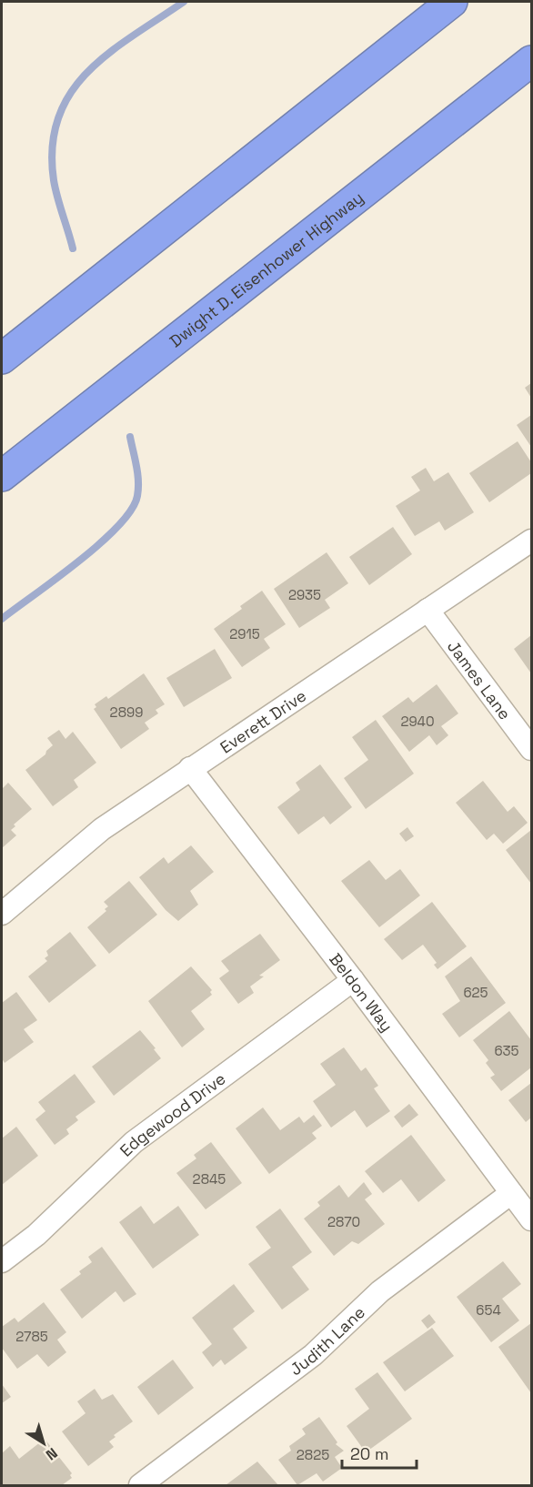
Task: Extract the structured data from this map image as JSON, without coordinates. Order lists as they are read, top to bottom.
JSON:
{
  "streets": {
    "highway": ["Dwight D. Eisenhower Highway"],
    "street": [
      "James Lane",
      "Everett Drive",
      "Beldon Way",
      "Edgewood Drive",
      "Judith Lane"
    ]
  },
  "crossings": [
    ["James Lane", "Everett Drive"],
    ["Everett Drive", "Beldon Way"],
    ["Beldon Way", "Edgewood Drive"],
    ["Beldon Way", "Judith Lane"]
  ],
  "house_numbers": [
    "2935",
    "2915",
    "2899",
    "2940",
    "625",
    "635",
    "2845",
    "2870",
    "654",
    "2785",
    "2825"
  ],
  "scale_bar": "20 m",
  "north": "bottom right"
}
